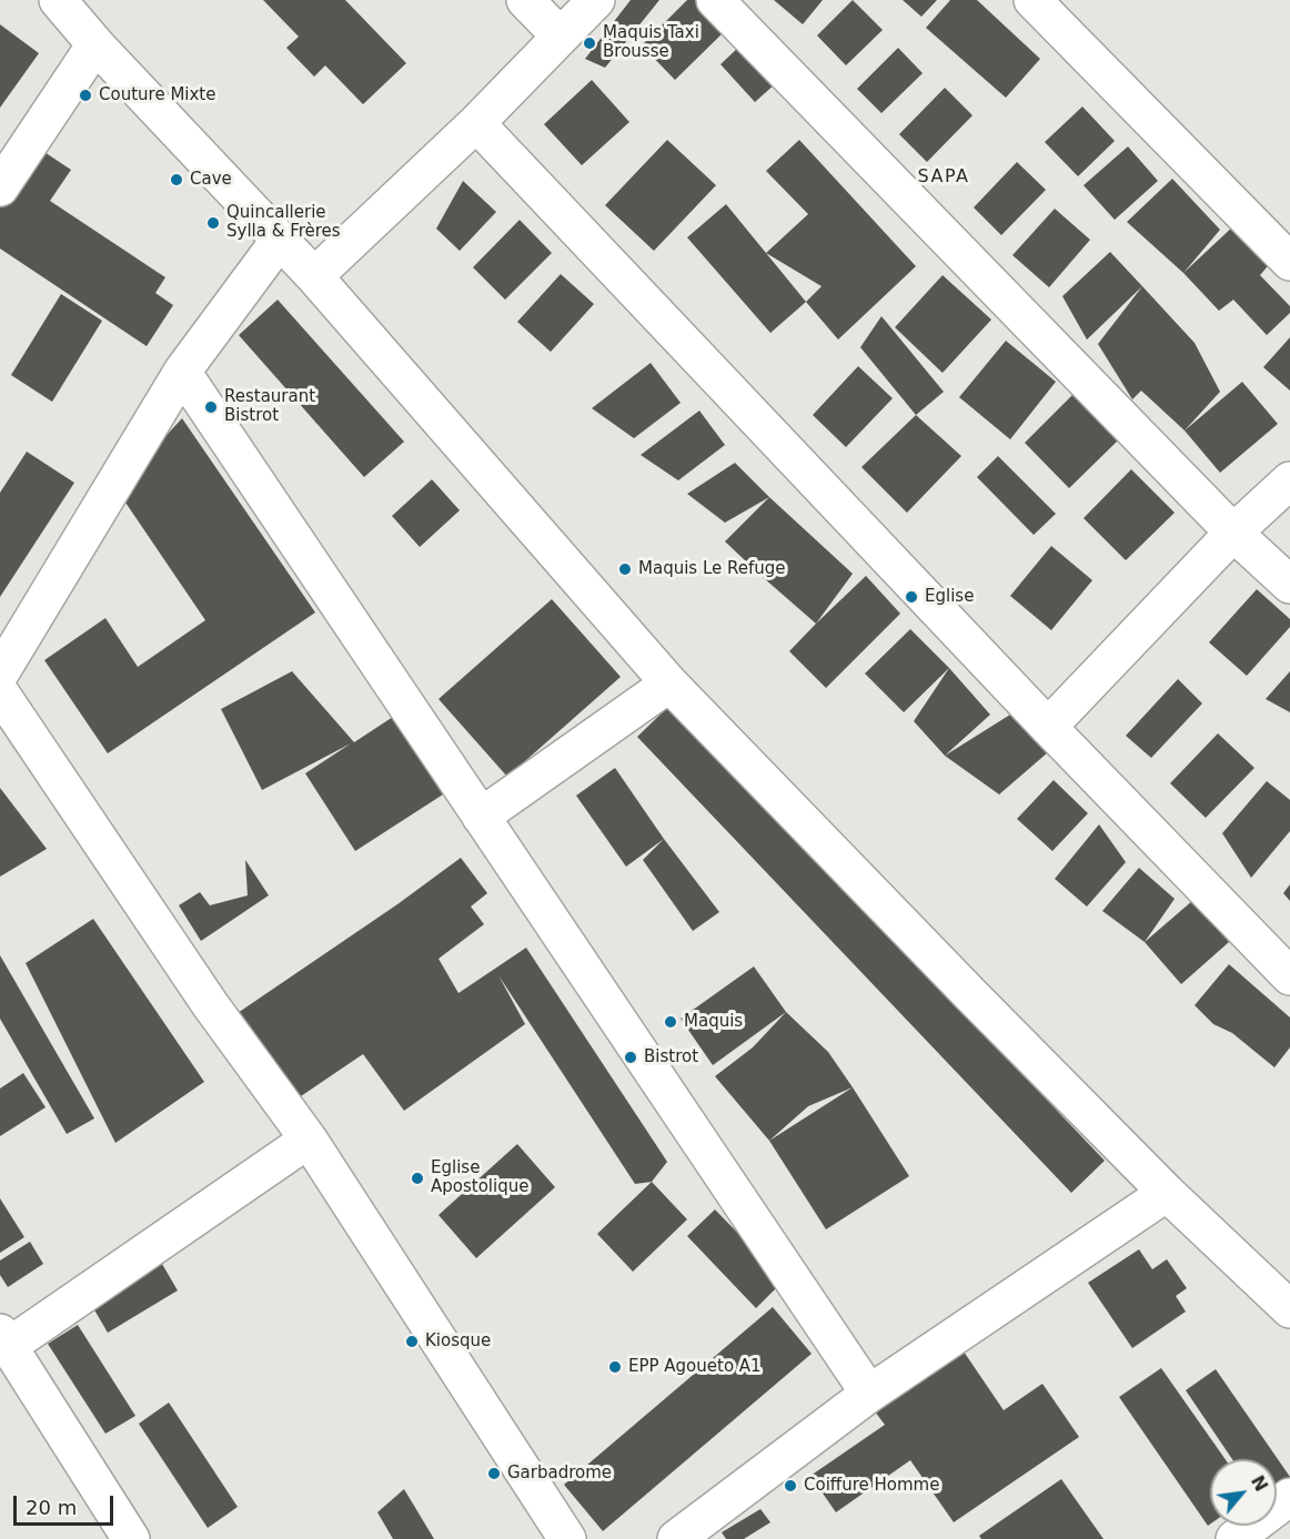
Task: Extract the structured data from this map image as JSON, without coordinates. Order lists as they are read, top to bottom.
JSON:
{
  "districts": ["SAPA"],
  "places": [
    "Maquis Taxi Brousse",
    "Couture Mixte",
    "Cave",
    "Quincallerie Sylla & Frères",
    "Restaurant Bistrot",
    "Maquis Le Refuge",
    "Eglise",
    "Maquis",
    "Bistrot",
    "Eglise Apostolique",
    "Kiosque",
    "EPP Agoueto A1",
    "Garbadrome",
    "Coiffure Homme"
  ],
  "scale_bar": "20 m",
  "north": "top right"
}
